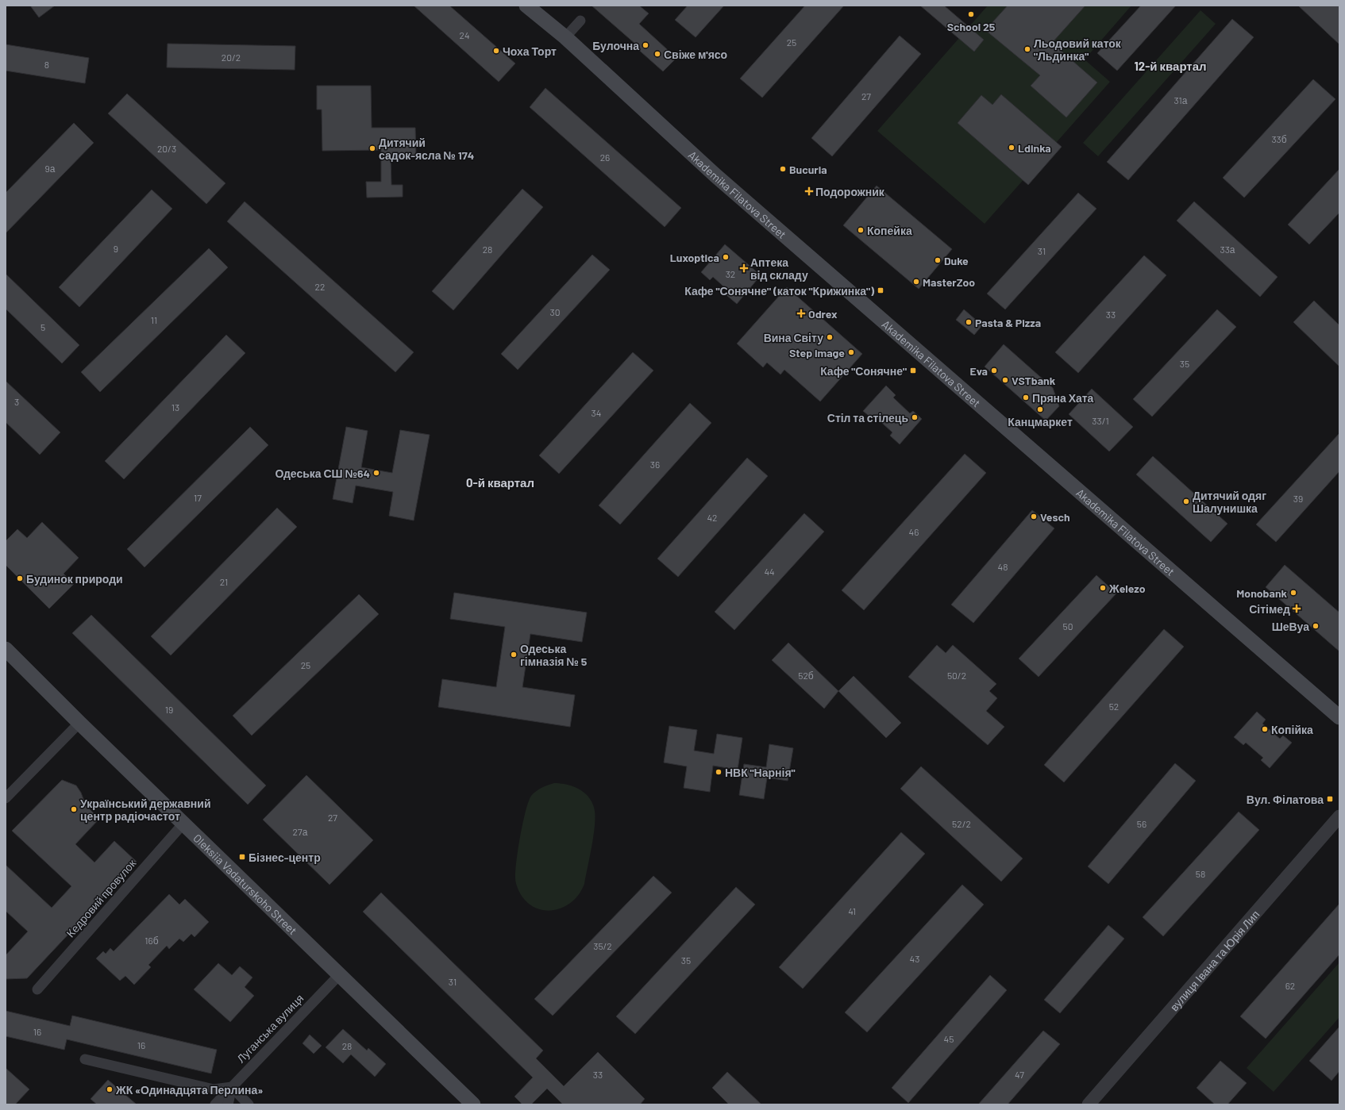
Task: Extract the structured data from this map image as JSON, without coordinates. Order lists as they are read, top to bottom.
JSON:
{
  "streets": {
    "main road": ["Akademika Filatova Street", "Oleksiia Vadaturskoho Street"],
    "street": ["Кедровий провулок", "вулиця Івана та Юрія Лип", "Луганська вулиця"]
  },
  "crossings": [
    ["Oleksiia Vadaturskoho Street", "Кедровий провулок"],
    ["Oleksiia Vadaturskoho Street", "Луганська вулиця"]
  ],
  "districts": ["12-й квартал", "0-й квартал"],
  "places": {
    "other": [
      "School 25",
      "Булочна",
      "Льодовий каток \"Льдинка\"",
      "Чоха Торт",
      "Свіже м'ясо",
      "Ldinka",
      "Дитячий садок-ясла № 174",
      "Bucuria",
      "Копейка",
      "Luxoptica",
      "Duke",
      "MasterZoo",
      "Pasta & Pizza",
      "Вина Світу",
      "Step image",
      "Eva",
      "VSTbank",
      "Пряна Хата",
      "Канцмаркет",
      "Стіл та стілець",
      "Одеська СШ №64",
      "Дитячий одяг Шалунишка",
      "Vesch",
      "Будинок природи",
      "Жelezo",
      "Monobank",
      "ШеВуа",
      "Одеська гімназія № 5",
      "Копійка",
      "НВК \"Нарнія\"",
      "Український державний центр радіочастот",
      "ЖК «Одинадцята Перлина»"
    ],
    "health": [
      "Подорожник",
      "Аптека від складу",
      "Odrex",
      "Сітімед"
    ],
    "transit": [
      "Кафе \"Сонячне\" (каток \"Крижинка\")",
      "Кафе \"Сонячне\"",
      "Вул. Філатова",
      "Бізнес-центр"
    ]
  },
  "house_numbers": [
    "24",
    "25",
    "20/2",
    "8",
    "27",
    "31а",
    "33б",
    "20/3",
    "26",
    "9а",
    "9",
    "28",
    "33а",
    "31",
    "32",
    "22",
    "30",
    "33",
    "11",
    "5",
    "35",
    "3",
    "13",
    "34",
    "33/1",
    "36",
    "17",
    "39",
    "42",
    "46",
    "48",
    "44",
    "21",
    "50",
    "25",
    "52б",
    "50/2",
    "52",
    "19",
    "27",
    "52/2",
    "56",
    "27а",
    "58",
    "41",
    "16б",
    "35/2",
    "43",
    "35",
    "31",
    "62",
    "16",
    "45",
    "16",
    "28",
    "33",
    "47"
  ]
}
